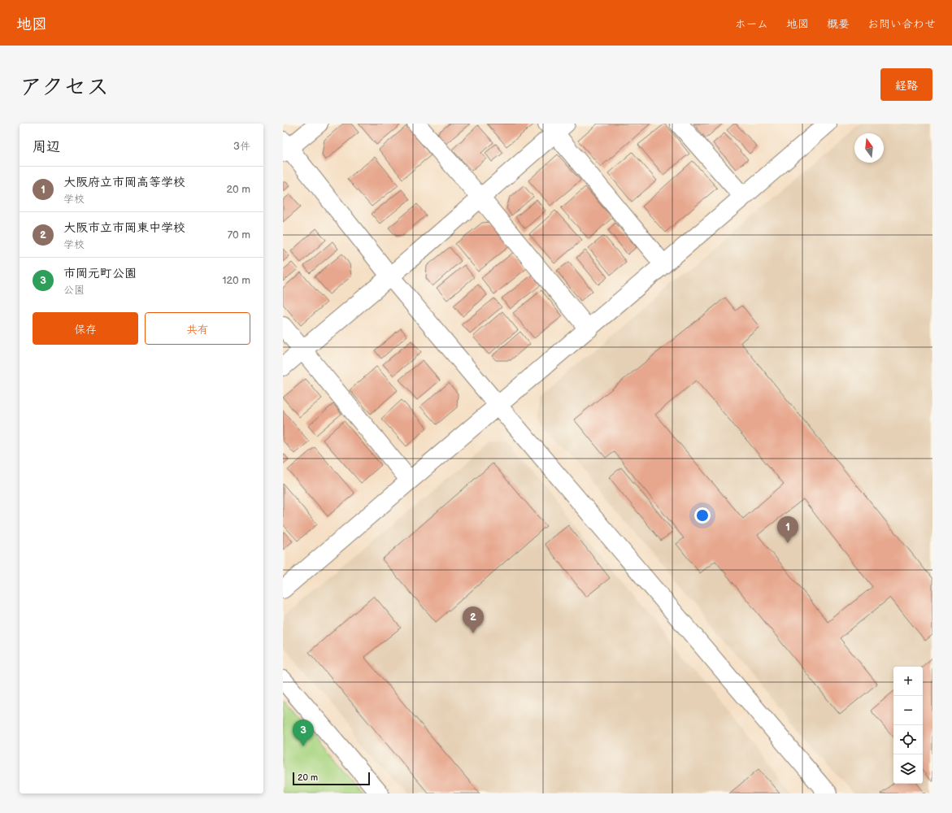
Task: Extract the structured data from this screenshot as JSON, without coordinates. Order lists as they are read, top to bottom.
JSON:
{
  "scale_bar": "20 m",
  "north": "top",
  "page": {
    "header": "地図",
    "nav": [
      "ホーム",
      "地図",
      "概要",
      "お問い合わせ"
    ],
    "title": "アクセス",
    "buttons": [
      "経路",
      ["保存", "共有"]
    ],
    "heading": ["周辺", "3件"],
    "list": [
      {
        "mark": "1",
        "name": "大阪府立市岡高等学校",
        "note": "学校",
        "value": "20 m"
      },
      {
        "mark": "2",
        "name": "大阪市立市岡東中学校",
        "note": "学校",
        "value": "70 m"
      },
      {
        "mark": "3",
        "name": "市岡元町公園",
        "note": "公園",
        "value": "120 m"
      }
    ],
    "pins": ["1", "2", "3"],
    "map_buttons": ["+", "−"],
    "scale": "20 m"
  }
}
